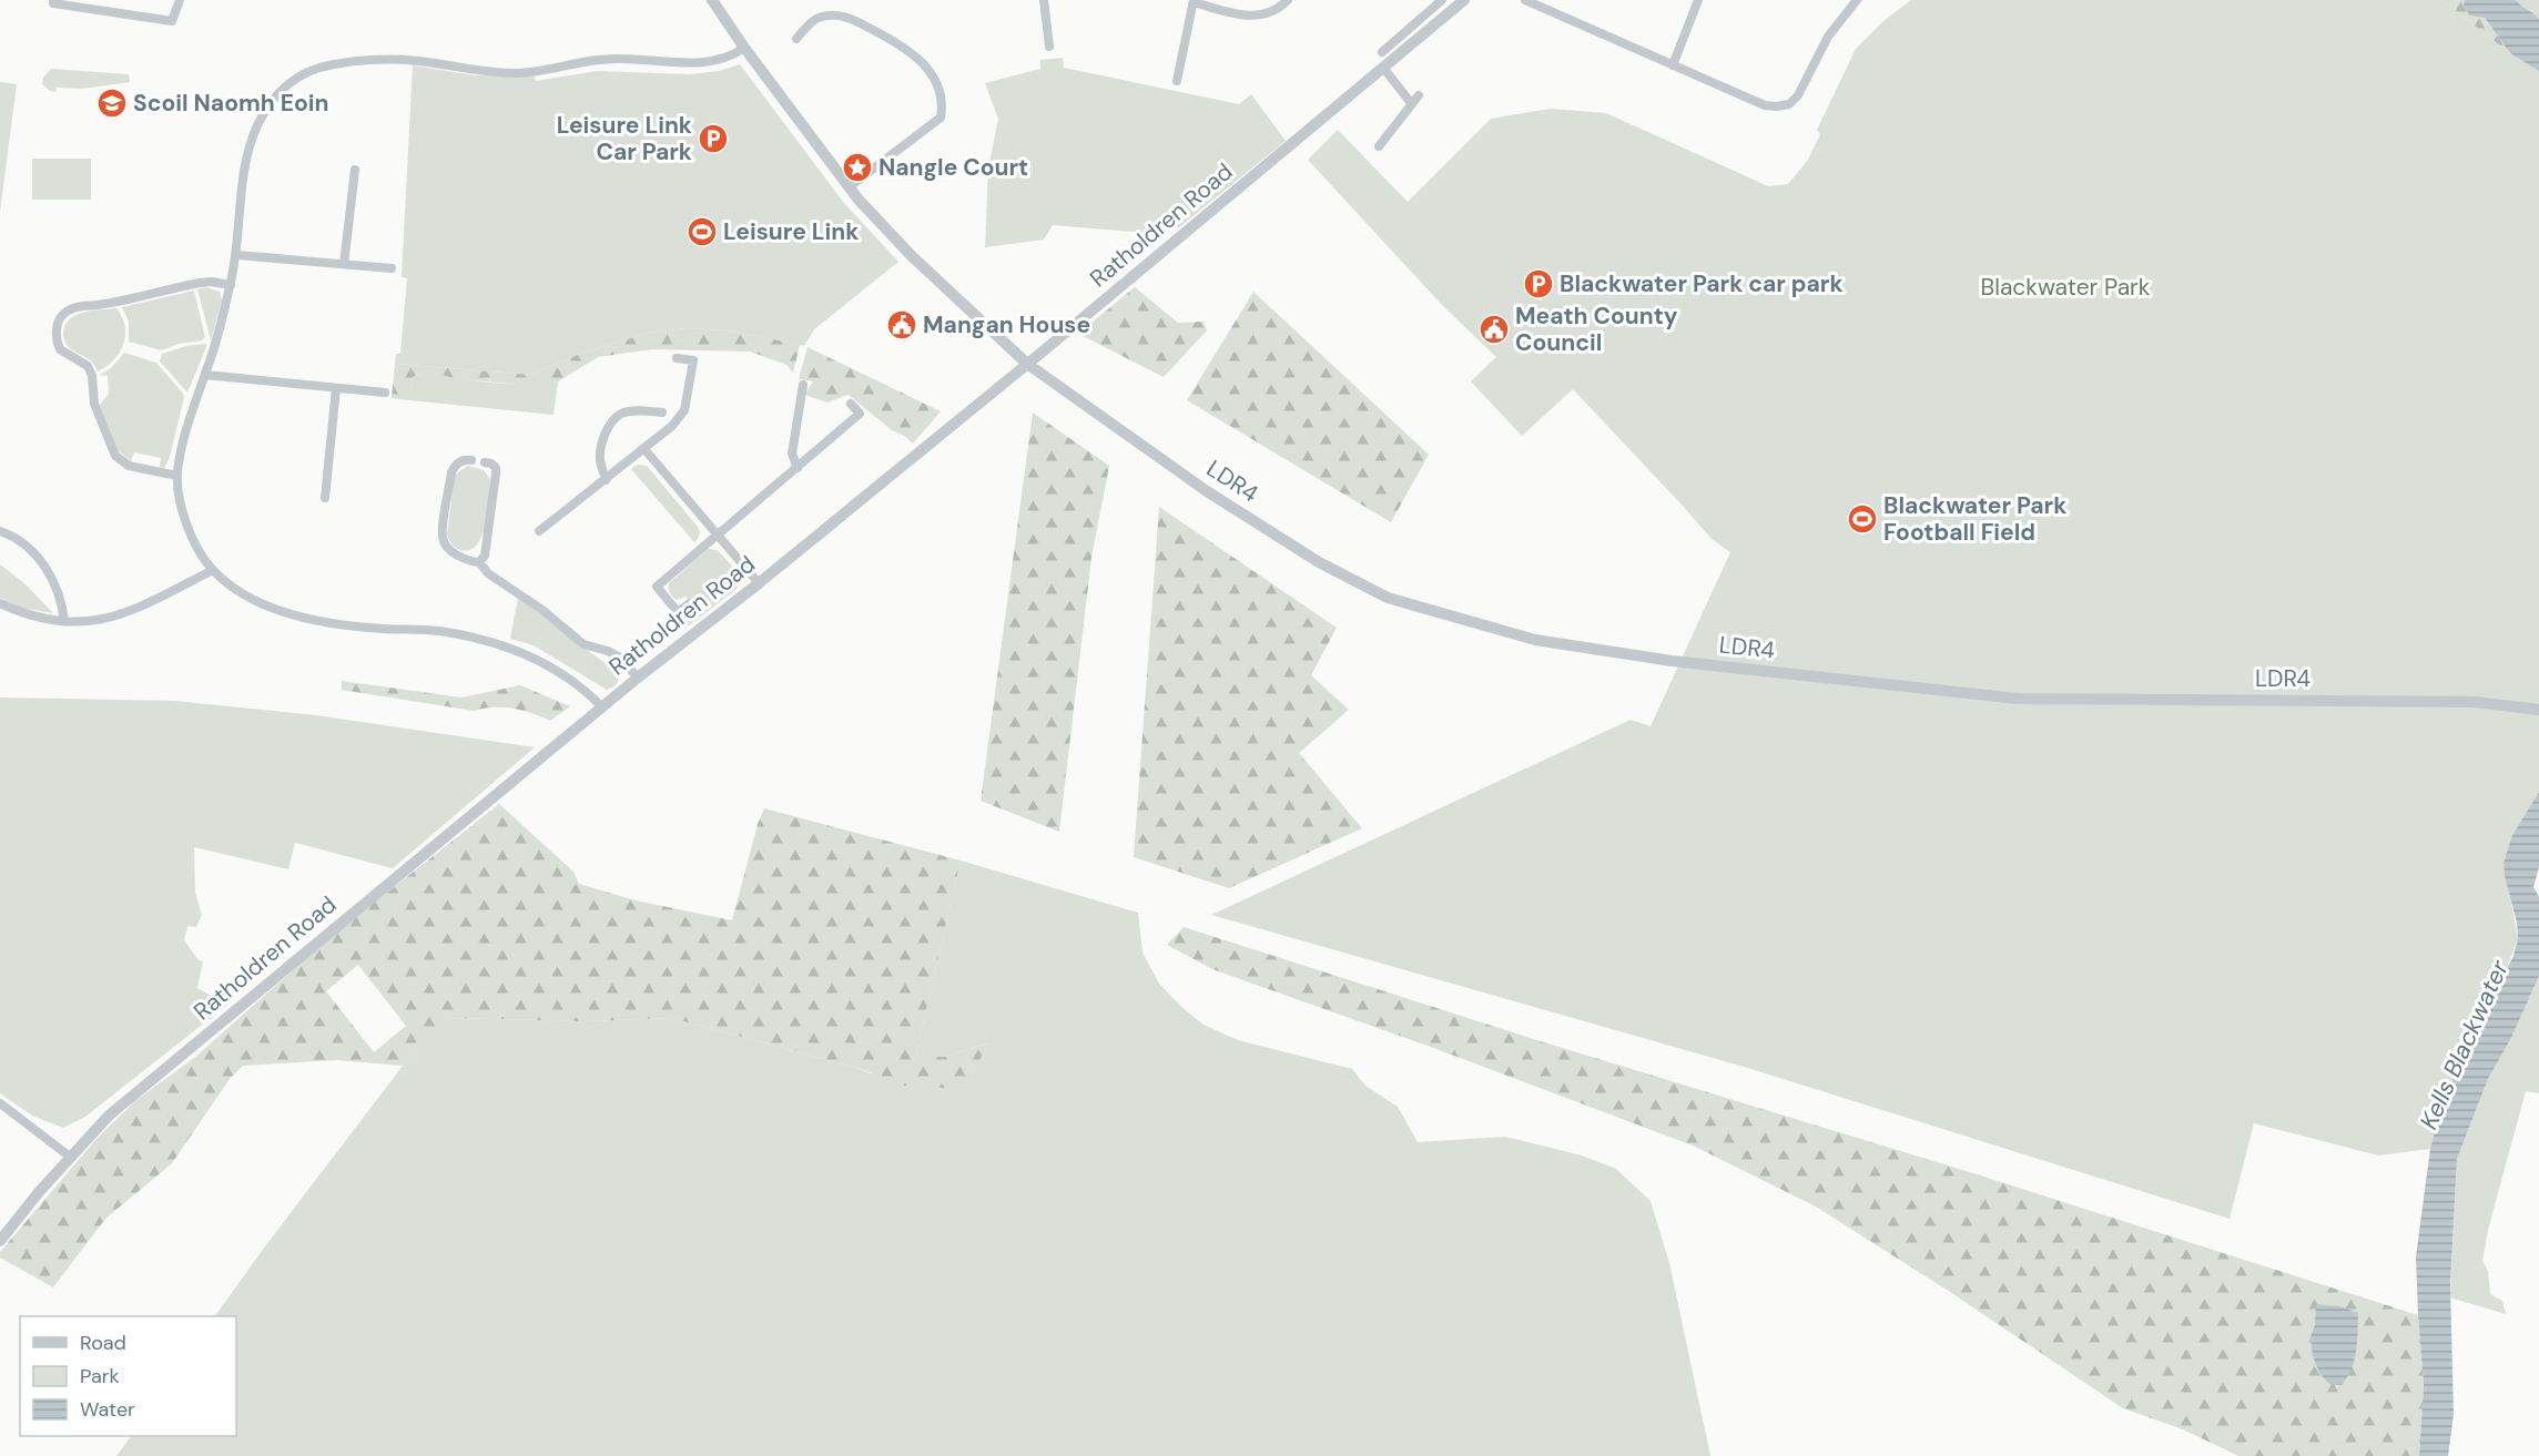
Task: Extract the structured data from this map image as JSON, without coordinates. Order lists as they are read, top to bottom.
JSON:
{
  "streets": {
    "street": ["Ratholdren Road", "LDR4"]
  },
  "crossings": [
    ["Ratholdren Road", "LDR4"]
  ],
  "water": ["Kells Blackwater"],
  "parks": ["Blackwater Park"],
  "places": {
    "school or university": ["Scoil Naomh Eoin"],
    "parking": ["Leisure Link Car Park", "Blackwater Park car park"],
    "place": ["Nangle Court"],
    "sports": ["Leisure Link", "Blackwater Park Football Field"],
    "public building": ["Mangan House", "Meath County Council"]
  },
  "legend": ["Road", "Park", "Water"]
}
